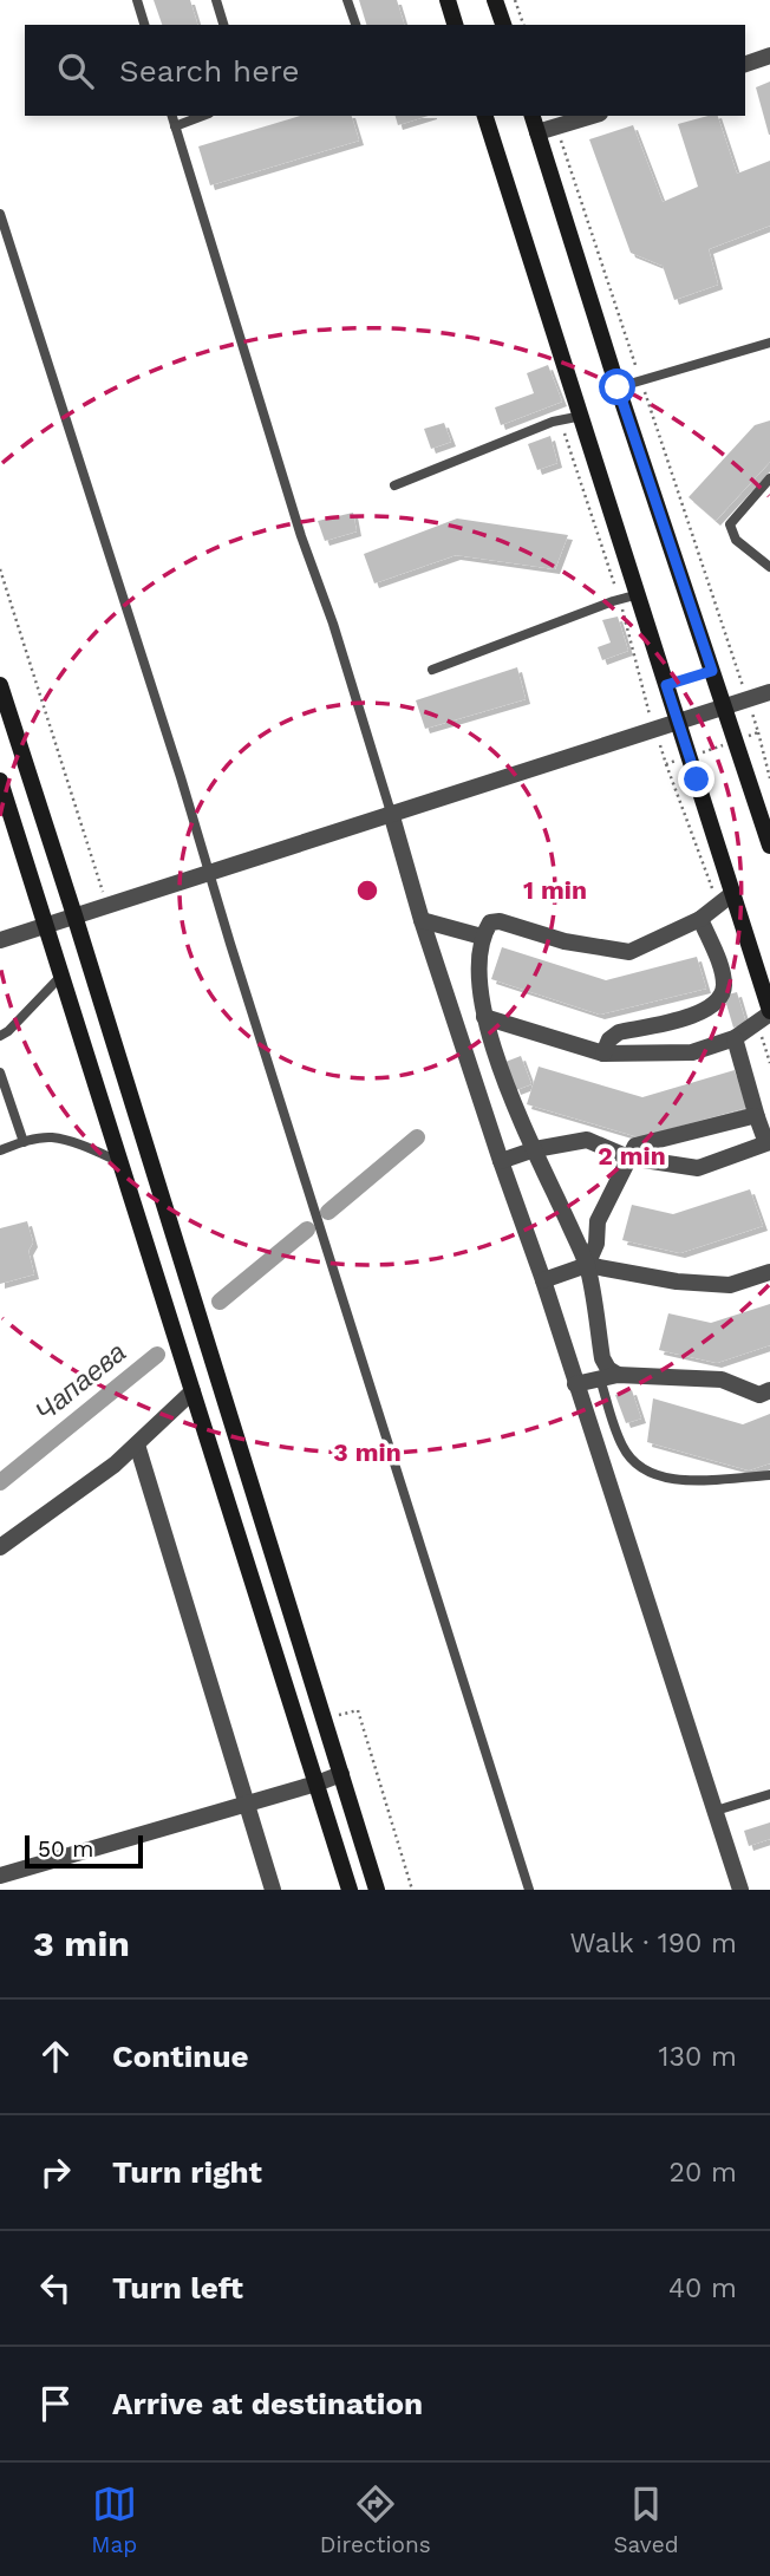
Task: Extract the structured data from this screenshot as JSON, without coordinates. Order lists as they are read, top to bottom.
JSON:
{
  "water": ["Чапаева"],
  "scale_bar": "50 m",
  "page": {
    "search": "Search here",
    "scale": "50 m",
    "heading": ["3 min", "Walk · 190 m"],
    "list": [
      ["Continue", "130 m"],
      ["Turn right", "20 m"],
      ["Turn left", "40 m"],
      "Arrive at destination"
    ],
    "nav": ["Map", "Directions", "Saved"]
  },
  "rings": ["1 min", "2 min", "3 min"]
}
